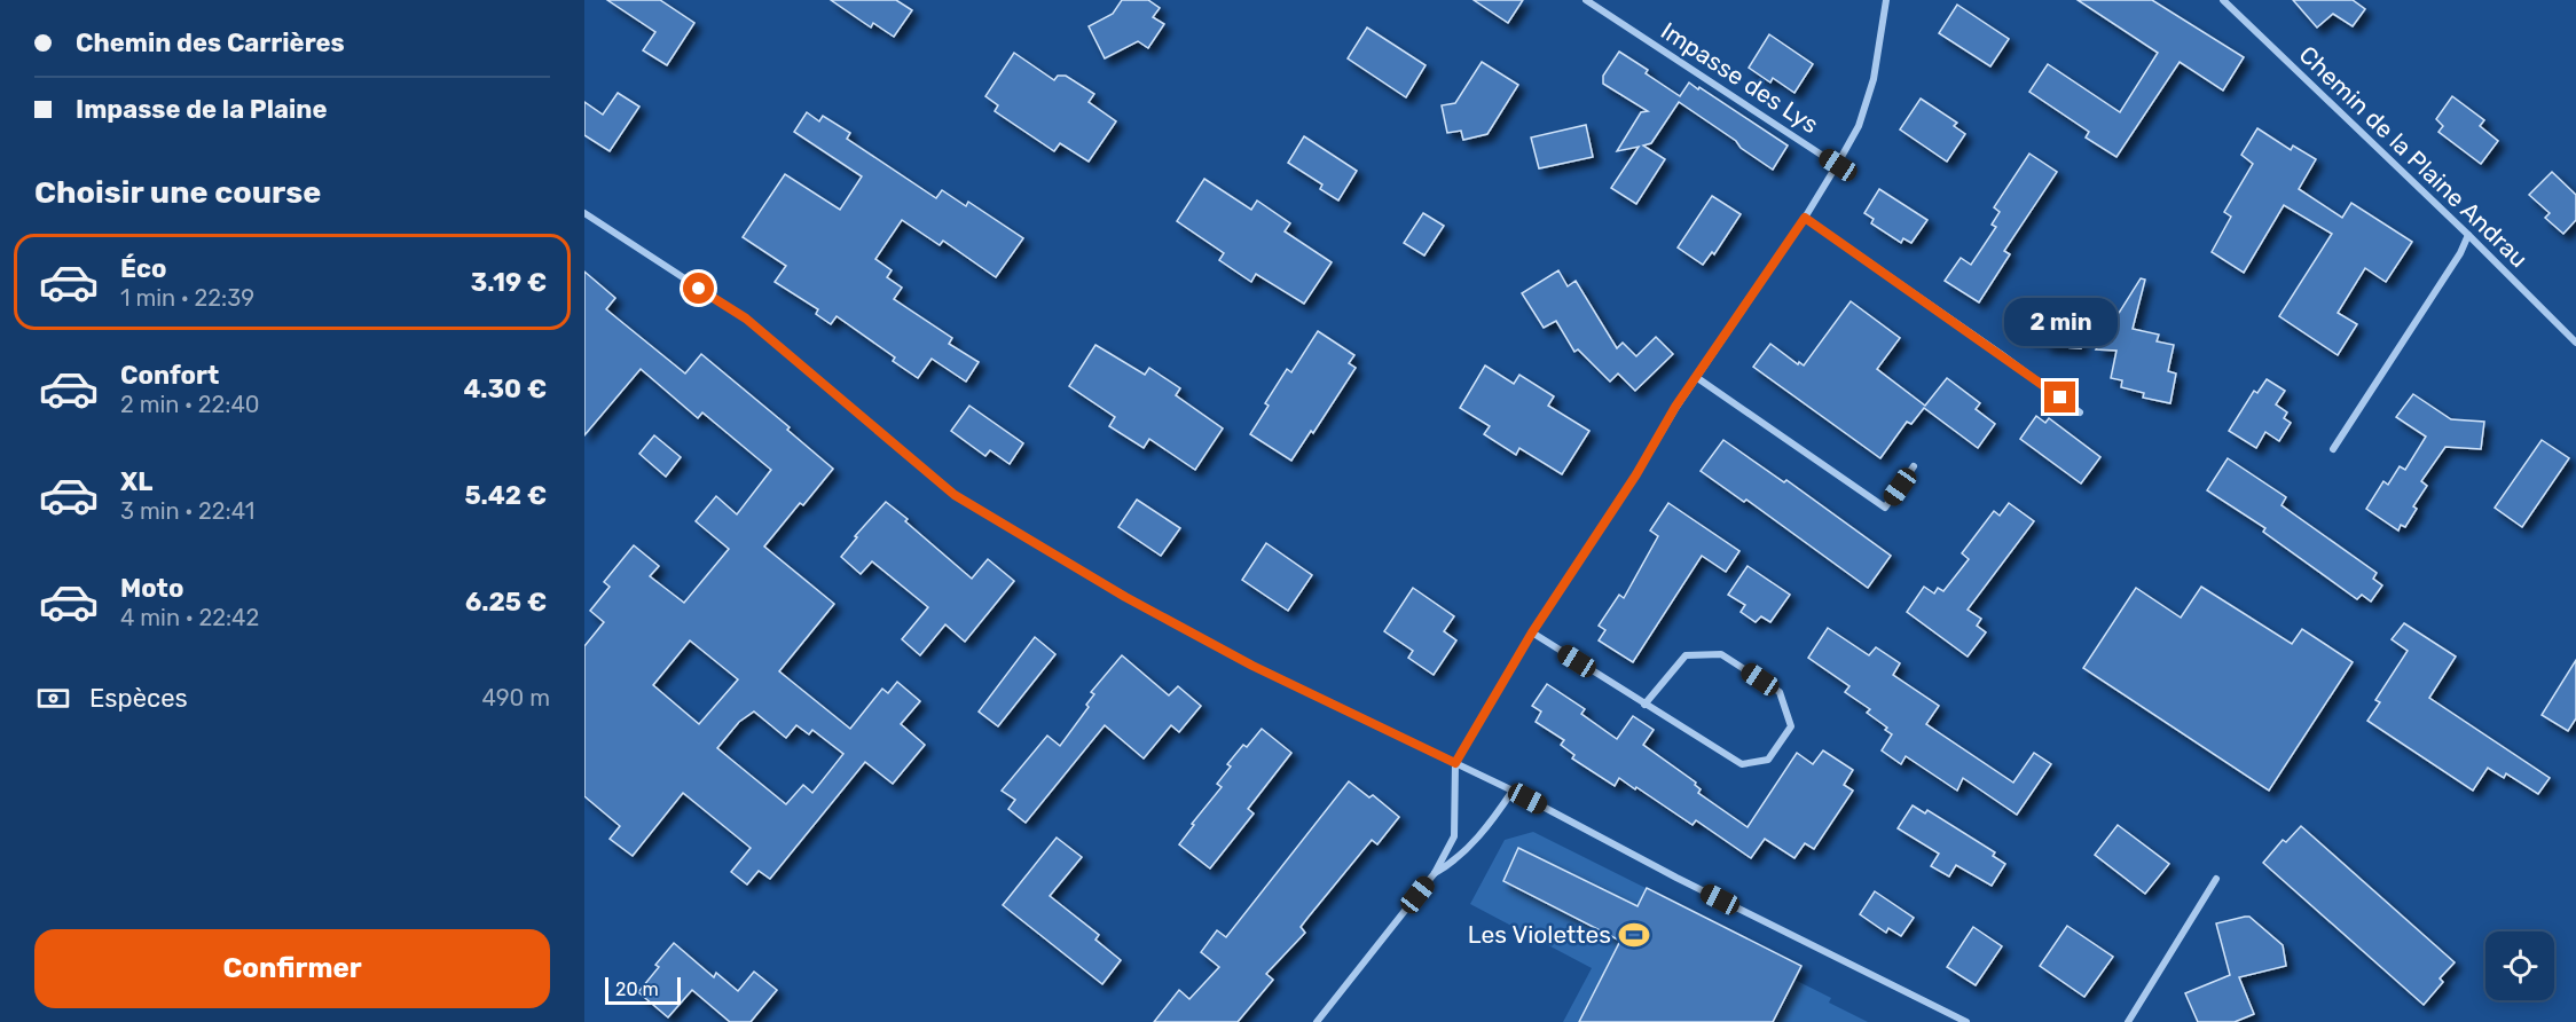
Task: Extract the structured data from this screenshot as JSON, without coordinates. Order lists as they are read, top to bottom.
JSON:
{
  "streets": {
    "street": ["Impasse des Lys", "Chemin de la Plaine Andrau"]
  },
  "places": {
    "sports": ["Les Violettes"]
  },
  "scale_bar": "20 m",
  "page": {
    "banner": ["Chemin des Carrières", "Impasse de la Plaine"],
    "heading": "Choisir une course",
    "list": [
      {
        "name": "Éco",
        "note": "1 min · 22:39",
        "value": "3.19 €"
      },
      {
        "name": "Confort",
        "note": "2 min · 22:40",
        "value": "4.30 €"
      },
      {
        "name": "XL",
        "note": "3 min · 22:41",
        "value": "5.42 €"
      },
      {
        "name": "Moto",
        "note": "4 min · 22:42",
        "value": "6.25 €"
      }
    ],
    "bubble": "2 min",
    "pay": ["Espèces", "490 m"],
    "buttons": "Confirmer",
    "scale": "20 m"
  }
}
